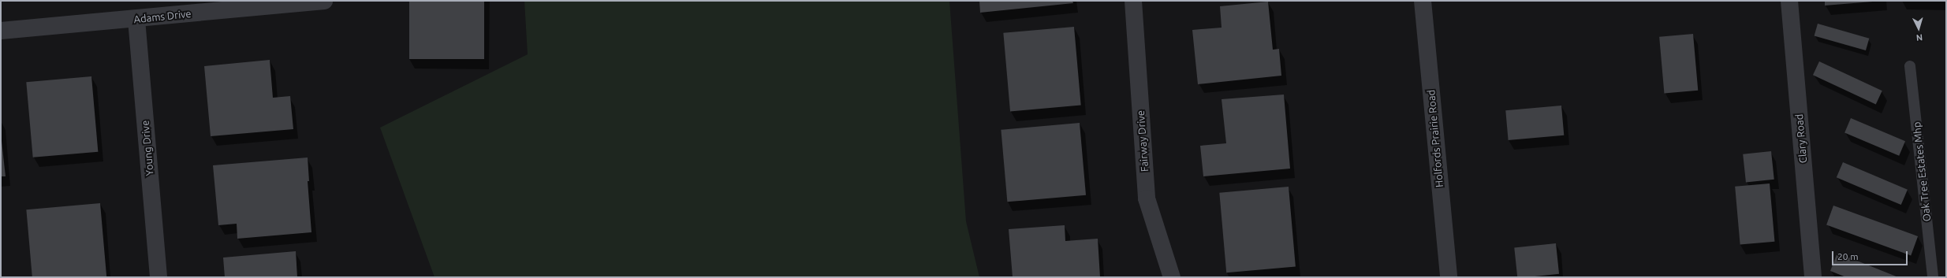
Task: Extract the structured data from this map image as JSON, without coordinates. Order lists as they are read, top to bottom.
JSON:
{
  "streets": {
    "street": [
      "Adams Drive",
      "Holfords Prairie Road",
      "Clary Road",
      "Fairway Drive",
      "Young Drive"
    ],
    "lane": ["Oak Tree Estates Mhp"]
  },
  "crossings": [
    ["Adams Drive", "Young Drive"]
  ],
  "scale_bar": "20 m",
  "north": "bottom"
}
